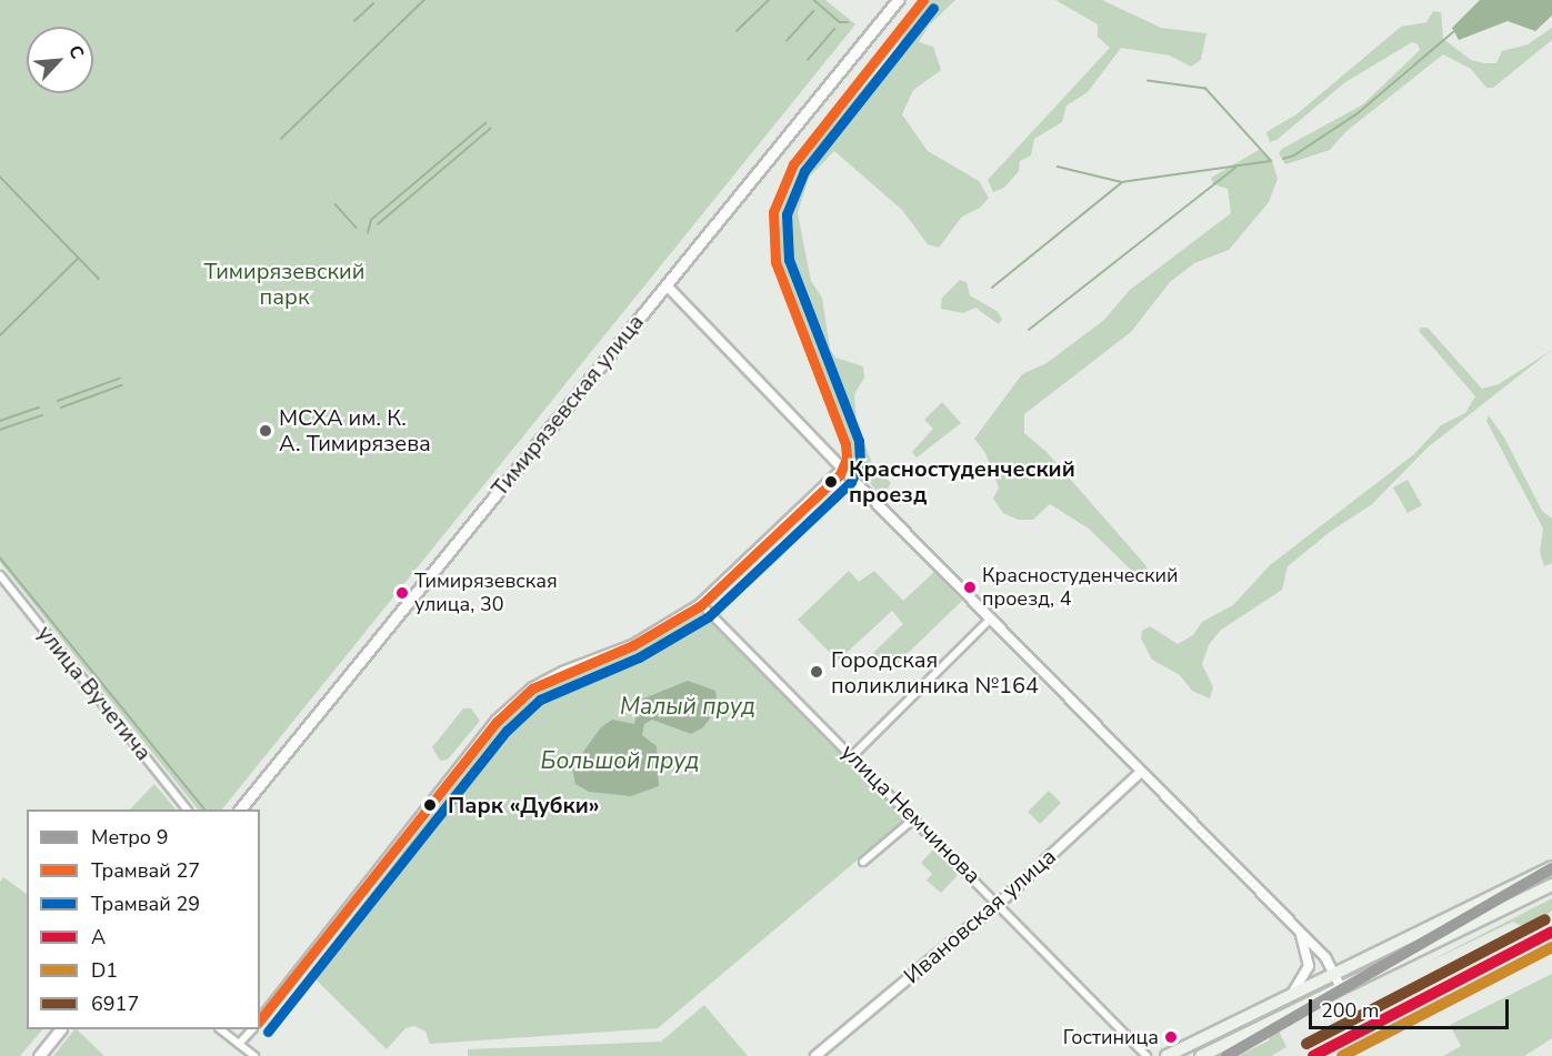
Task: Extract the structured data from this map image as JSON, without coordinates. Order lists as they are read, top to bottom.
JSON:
{
  "streets": {
    "main road": ["Тимирязевская улица"],
    "street": ["улица Вучетича", "улица Немчинова", "Ивановская улица"]
  },
  "crossings": [
    ["улица Немчинова", "Ивановская улица"]
  ],
  "water": ["Малый пруд", "Большой пруд"],
  "parks": ["Тимирязевский парк"],
  "places": [
    "МСХА им. К. А. Тимирязева",
    "Красностуденческий проезд",
    "Красностуденческий проезд, 4",
    "Тимирязевская улица, 30",
    "Городская поликлиника №164",
    "Парк «Дубки»",
    "Гостиница"
  ],
  "lines": [
    "tram line 27",
    "tram line 29",
    "metro line 9",
    "transit line 6917",
    "transit line A",
    "transit line D1"
  ],
  "legend": [
    "Метро 9",
    "Трамвай 27",
    "Трамвай 29",
    "A",
    "D1",
    "6917"
  ],
  "scale_bar": "200 m",
  "north": "top right"
}
